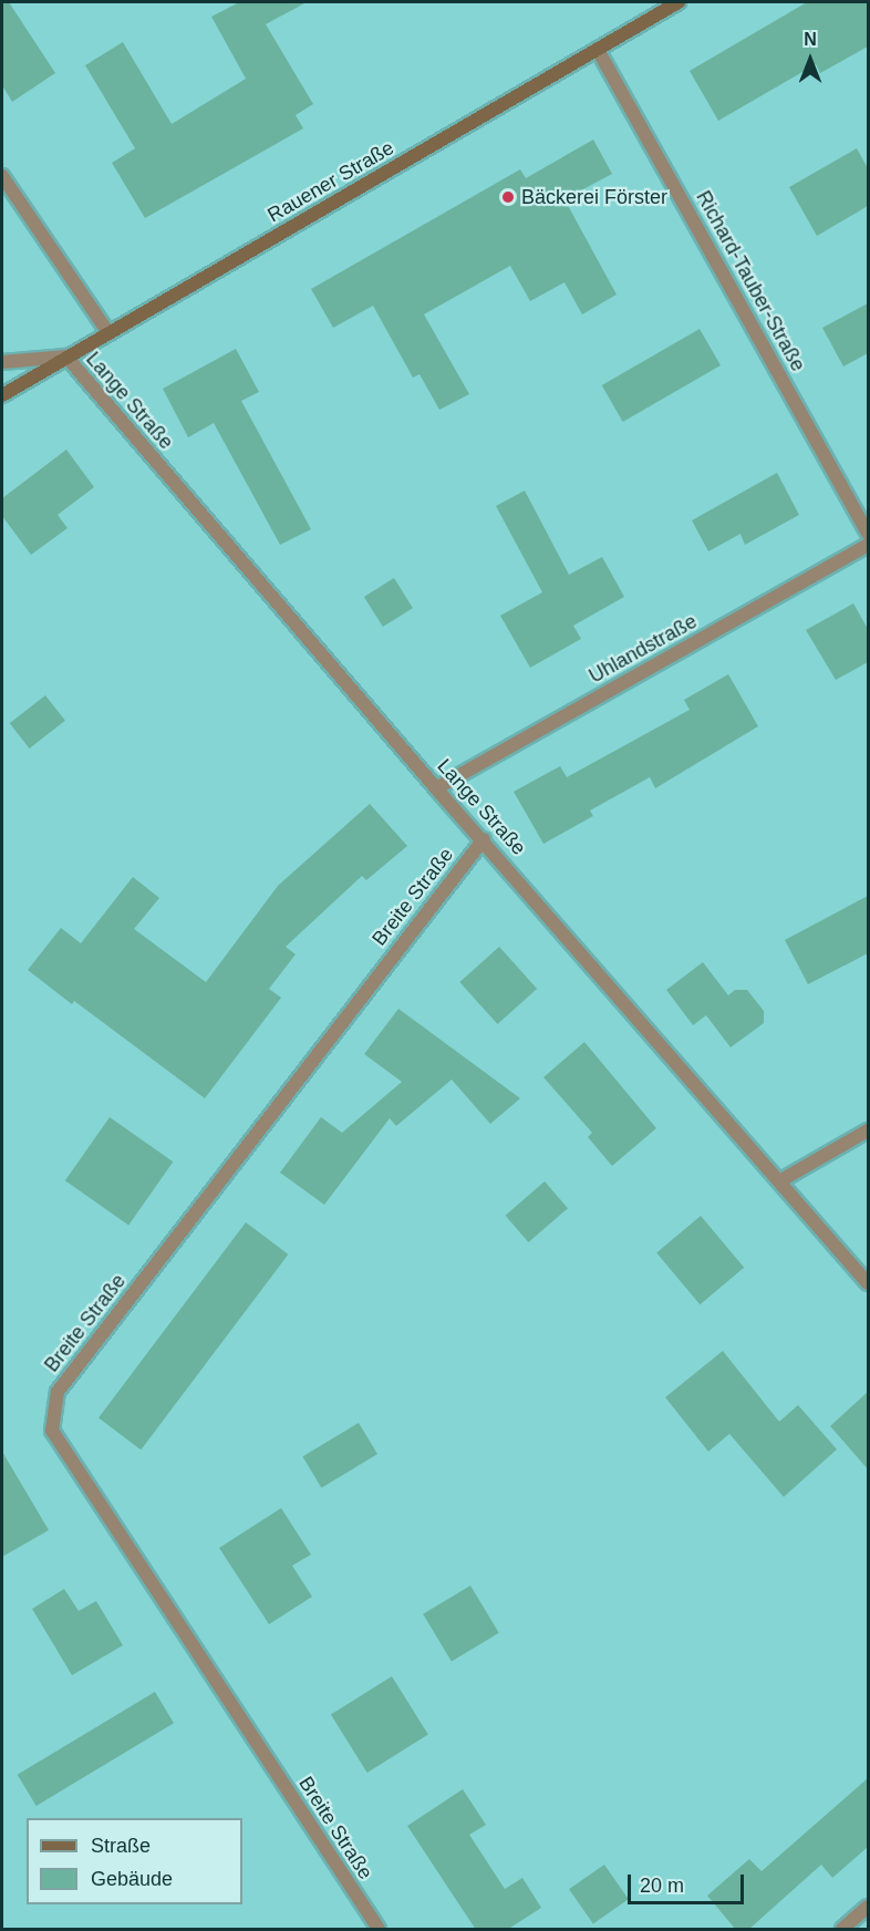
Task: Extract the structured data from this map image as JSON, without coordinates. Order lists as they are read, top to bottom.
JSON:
{
  "streets": {
    "main road": ["Rauener Straße"],
    "street": [
      "Richard-Tauber-Straße",
      "Lange Straße",
      "Uhlandstraße",
      "Breite Straße"
    ]
  },
  "crossings": [
    ["Rauener Straße", "Richard-Tauber-Straße"],
    ["Rauener Straße", "Lange Straße"],
    ["Lange Straße", "Uhlandstraße"],
    ["Lange Straße", "Breite Straße"]
  ],
  "places": ["Bäckerei Förster"],
  "legend": ["Straße", "Gebäude"],
  "scale_bar": "20 m",
  "north": "top"
}
